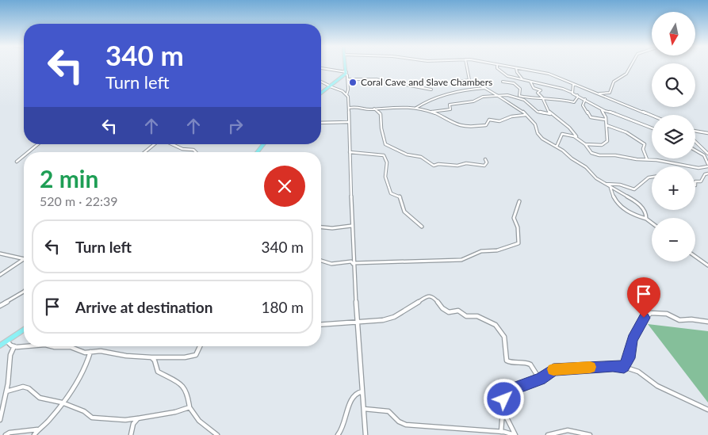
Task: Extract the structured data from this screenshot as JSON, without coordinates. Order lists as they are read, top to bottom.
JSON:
{
  "places": ["Coral Cave and Slave Chambers"],
  "north": "bottom",
  "page": {
    "map_buttons": ["+", "−"],
    "turn": ["340 m", "Turn left"],
    "heading": ["2 min", "520 m · 22:39"],
    "list": [
      {
        "name": "Turn left",
        "value": "340 m"
      },
      {
        "name": "Arrive at destination",
        "value": "180 m"
      }
    ]
  }
}
